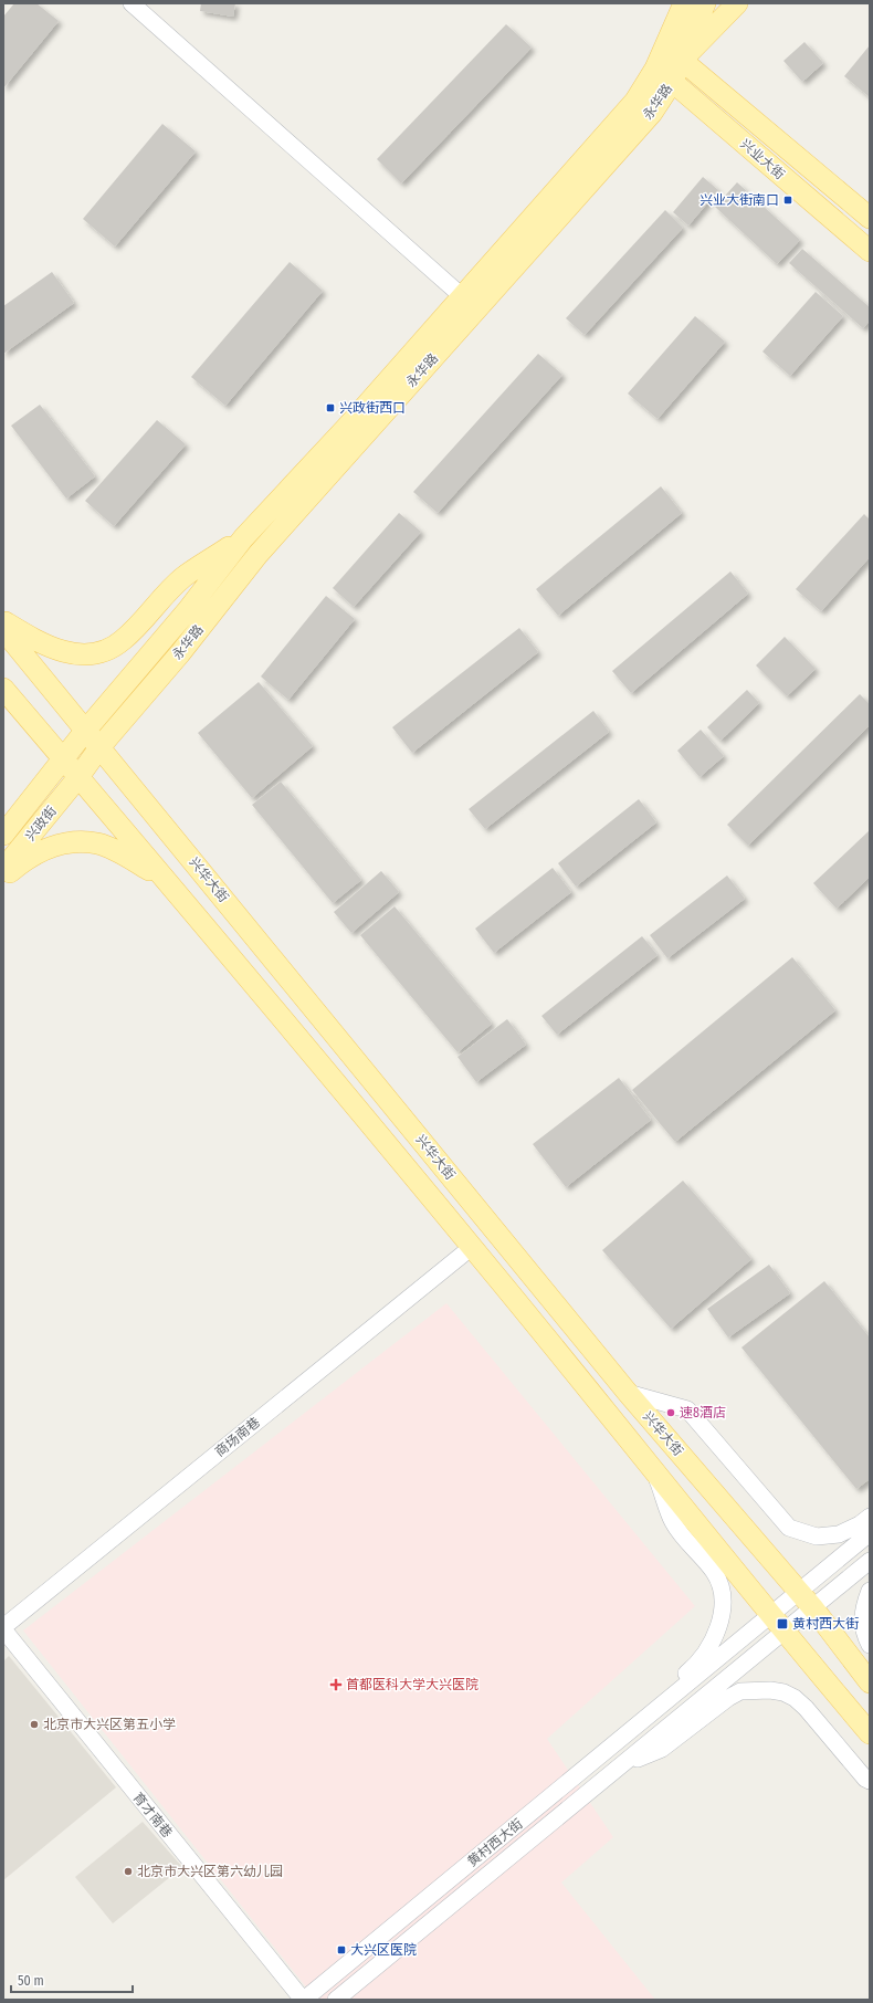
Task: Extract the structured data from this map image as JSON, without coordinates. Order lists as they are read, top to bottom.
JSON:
{
  "streets": {
    "main road": [
      "永华路",
      "兴业大街",
      "兴政街",
      "兴华大街"
    ],
    "street": ["商场南巷", "育才南巷", "黄村西大街"]
  },
  "crossings": [
    ["永华路", "兴业大街"],
    ["永华路", "兴政街"],
    ["永华路", "兴华大街"],
    ["兴华大街", "黄村西大街"],
    ["商场南巷", "育才南巷"],
    ["育才南巷", "黄村西大街"]
  ],
  "places": {
    "transit": [
      "兴业大街南口",
      "兴政街西口",
      "黄村西大街",
      "大兴区医院"
    ],
    "other": ["速8酒店", "北京市大兴区第五小学", "北京市大兴区第六幼儿园"],
    "health": ["首都医科大学大兴医院"]
  },
  "scale_bar": "50 m"
}
